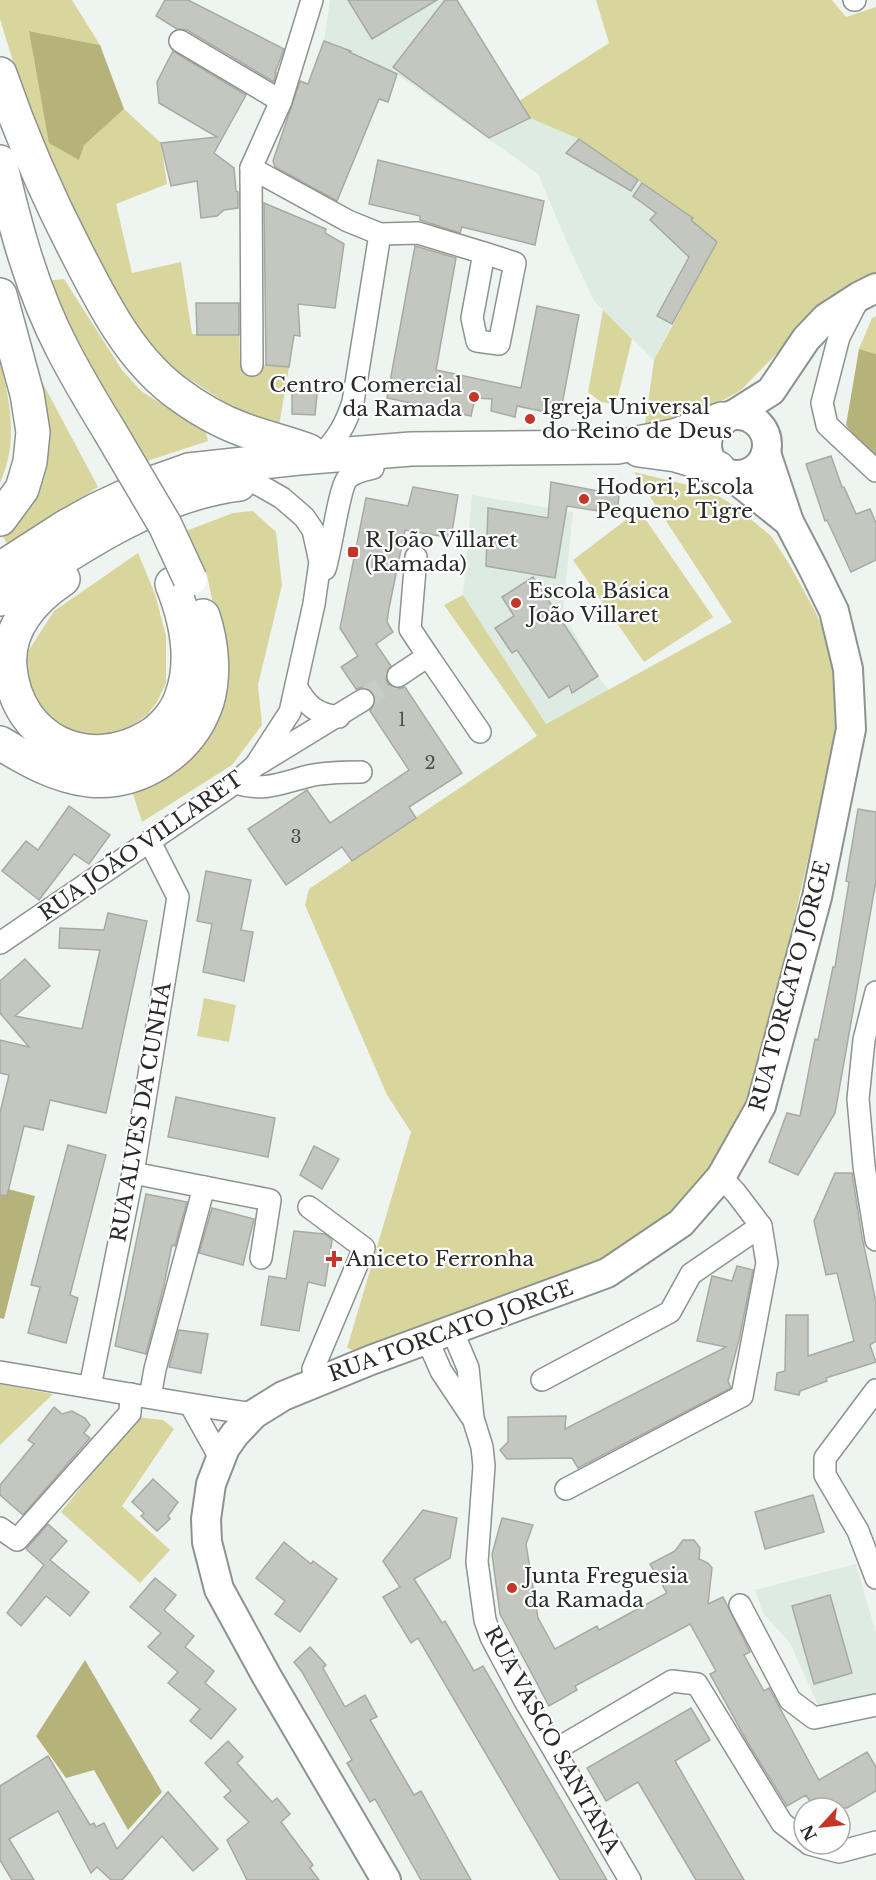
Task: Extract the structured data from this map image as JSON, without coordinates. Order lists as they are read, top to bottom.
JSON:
{
  "streets": {
    "main road": ["RUA TORCATO JORGE"],
    "street": ["RUA JOÃO VILLARET", "RUA ALVES DA CUNHA", "RUA VASCO SANTANA"]
  },
  "crossings": [
    ["RUA JOÃO VILLARET", "RUA ALVES DA CUNHA"],
    ["RUA TORCATO JORGE", "RUA VASCO SANTANA"]
  ],
  "places": {
    "other": [
      "Centro Comercial da Ramada",
      "Igreja Universal do Reino de Deus",
      "Hodori, Escola Pequeno Tigre",
      "Escola Básica João Villaret",
      "Junta Freguesia da Ramada"
    ],
    "transit": ["R João Villaret (Ramada)"],
    "health": ["Aniceto Ferronha"]
  },
  "house_numbers": ["1", "2", "3"],
  "north": "bottom left"
}
